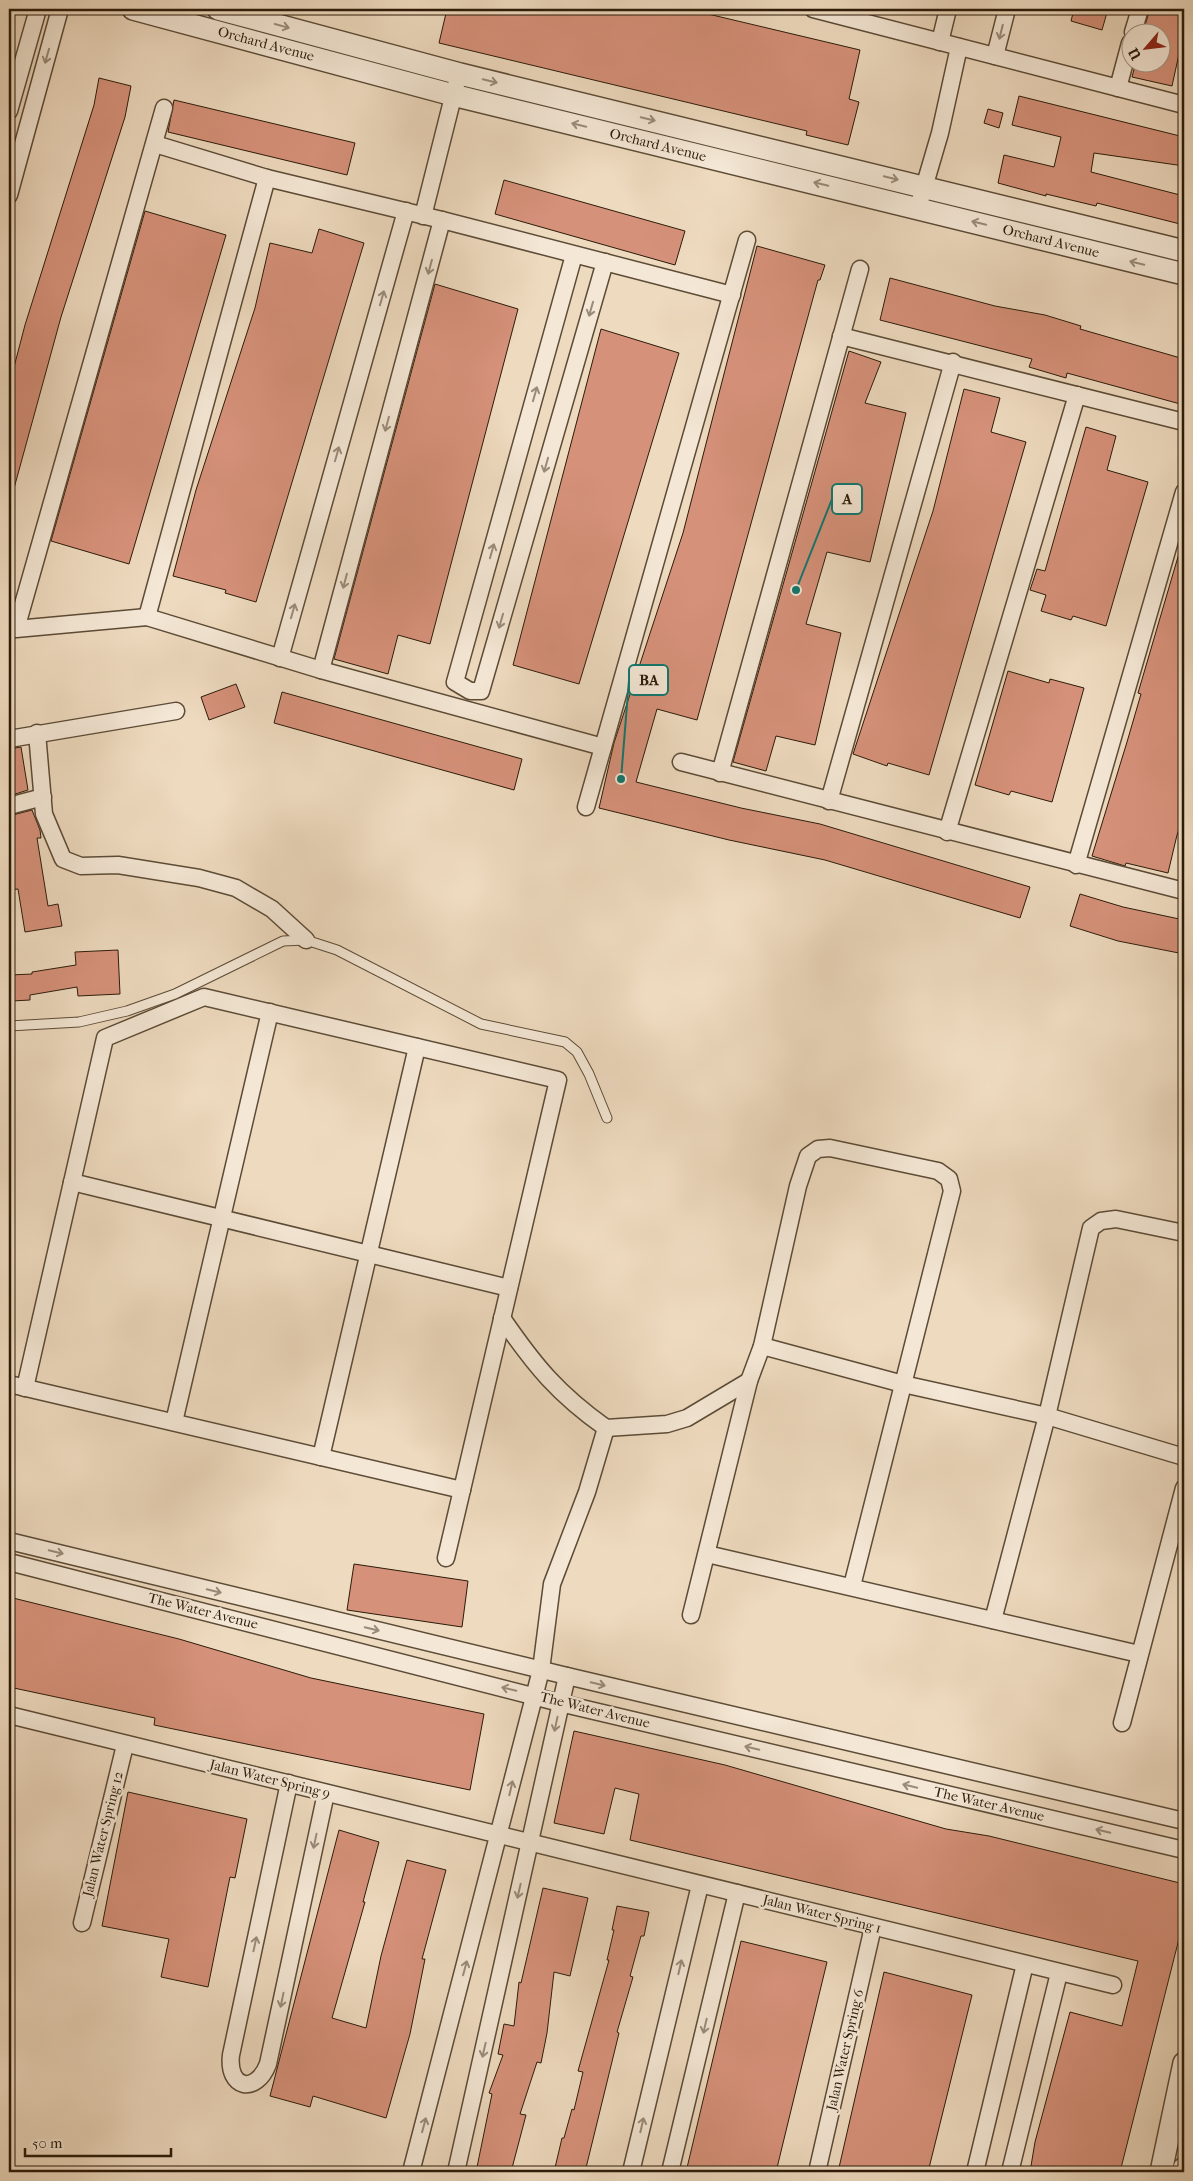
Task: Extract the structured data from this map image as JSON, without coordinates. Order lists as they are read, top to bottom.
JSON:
{
  "streets": {
    "street": [
      "Orchard Avenue",
      "The Water Avenue",
      "Jalan Water Spring 9",
      "Jalan Water Spring 12",
      "Jalan Water Spring 1",
      "Jalan Water Spring 6"
    ]
  },
  "crossings": [
    ["Jalan Water Spring 9", "Jalan Water Spring 12"],
    ["Jalan Water Spring 9", "Jalan Water Spring 1"],
    ["Jalan Water Spring 1", "Jalan Water Spring 6"]
  ],
  "places": ["A", "BA"],
  "scale_bar": "50 m",
  "north": "bottom left"
}
